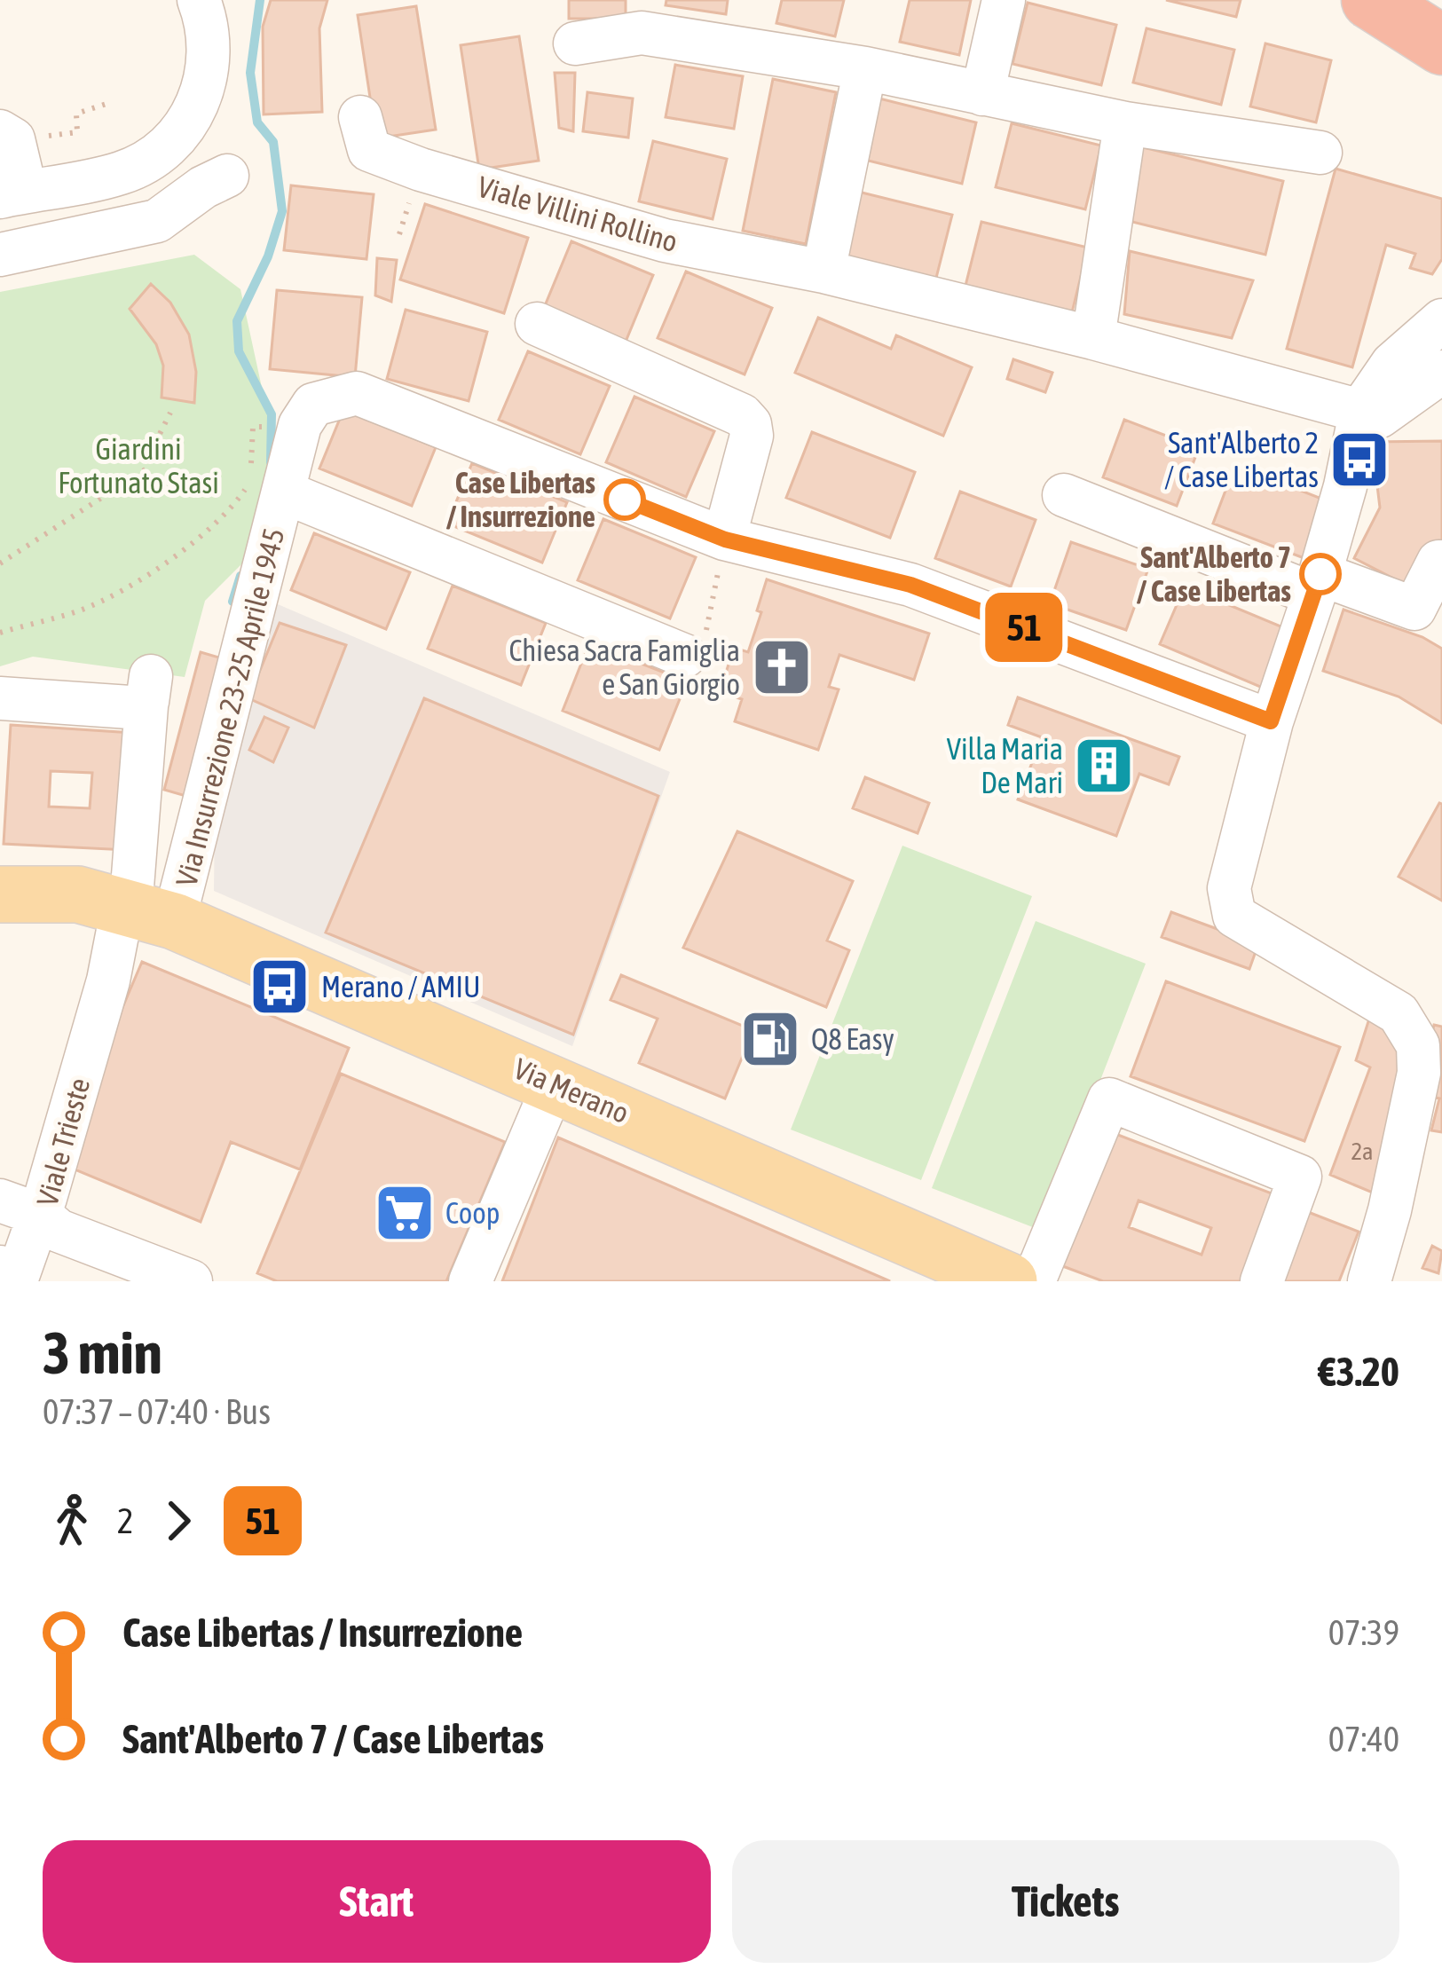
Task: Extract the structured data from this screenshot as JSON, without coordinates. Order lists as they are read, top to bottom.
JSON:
{
  "streets": {
    "main road": ["Via Merano"],
    "street": ["Viale Villini Rollino", "Via Insurrezione 23-25 Aprile 1945", "Viale Trieste"]
  },
  "crossings": [
    ["Via Insurrezione 23-25 Aprile 1945", "Via Merano"],
    ["Via Insurrezione 23-25 Aprile 1945", "Viale Trieste"],
    ["Via Merano", "Viale Trieste"]
  ],
  "parks": ["Giardini Fortunato Stasi"],
  "places": {
    "bus stop": ["Sant'Alberto 2 / Case Libertas", "Merano / AMIU"],
    "other": ["Case Libertas / Insurrezione", "Sant'Alberto 7 / Case Libertas"],
    "church": ["Chiesa Sacra Famiglia e San Giorgio"],
    "building": ["Villa Maria De Mari"],
    "fuel station": ["Q8 Easy"],
    "supermarket": ["Coop"]
  },
  "lines": ["bus line 51"],
  "house_numbers": ["2a"],
  "page": {
    "on_map": "51",
    "heading": ["3 min", "07:37 – 07:40 · Bus", "€3.20"],
    "legs": ["2", "51"],
    "list": [
      {
        "name": "Case Libertas / Insurrezione",
        "value": "07:39"
      },
      {
        "name": "Sant'Alberto 7 / Case Libertas",
        "value": "07:40"
      }
    ],
    "buttons": ["Start", "Tickets"]
  }
}
